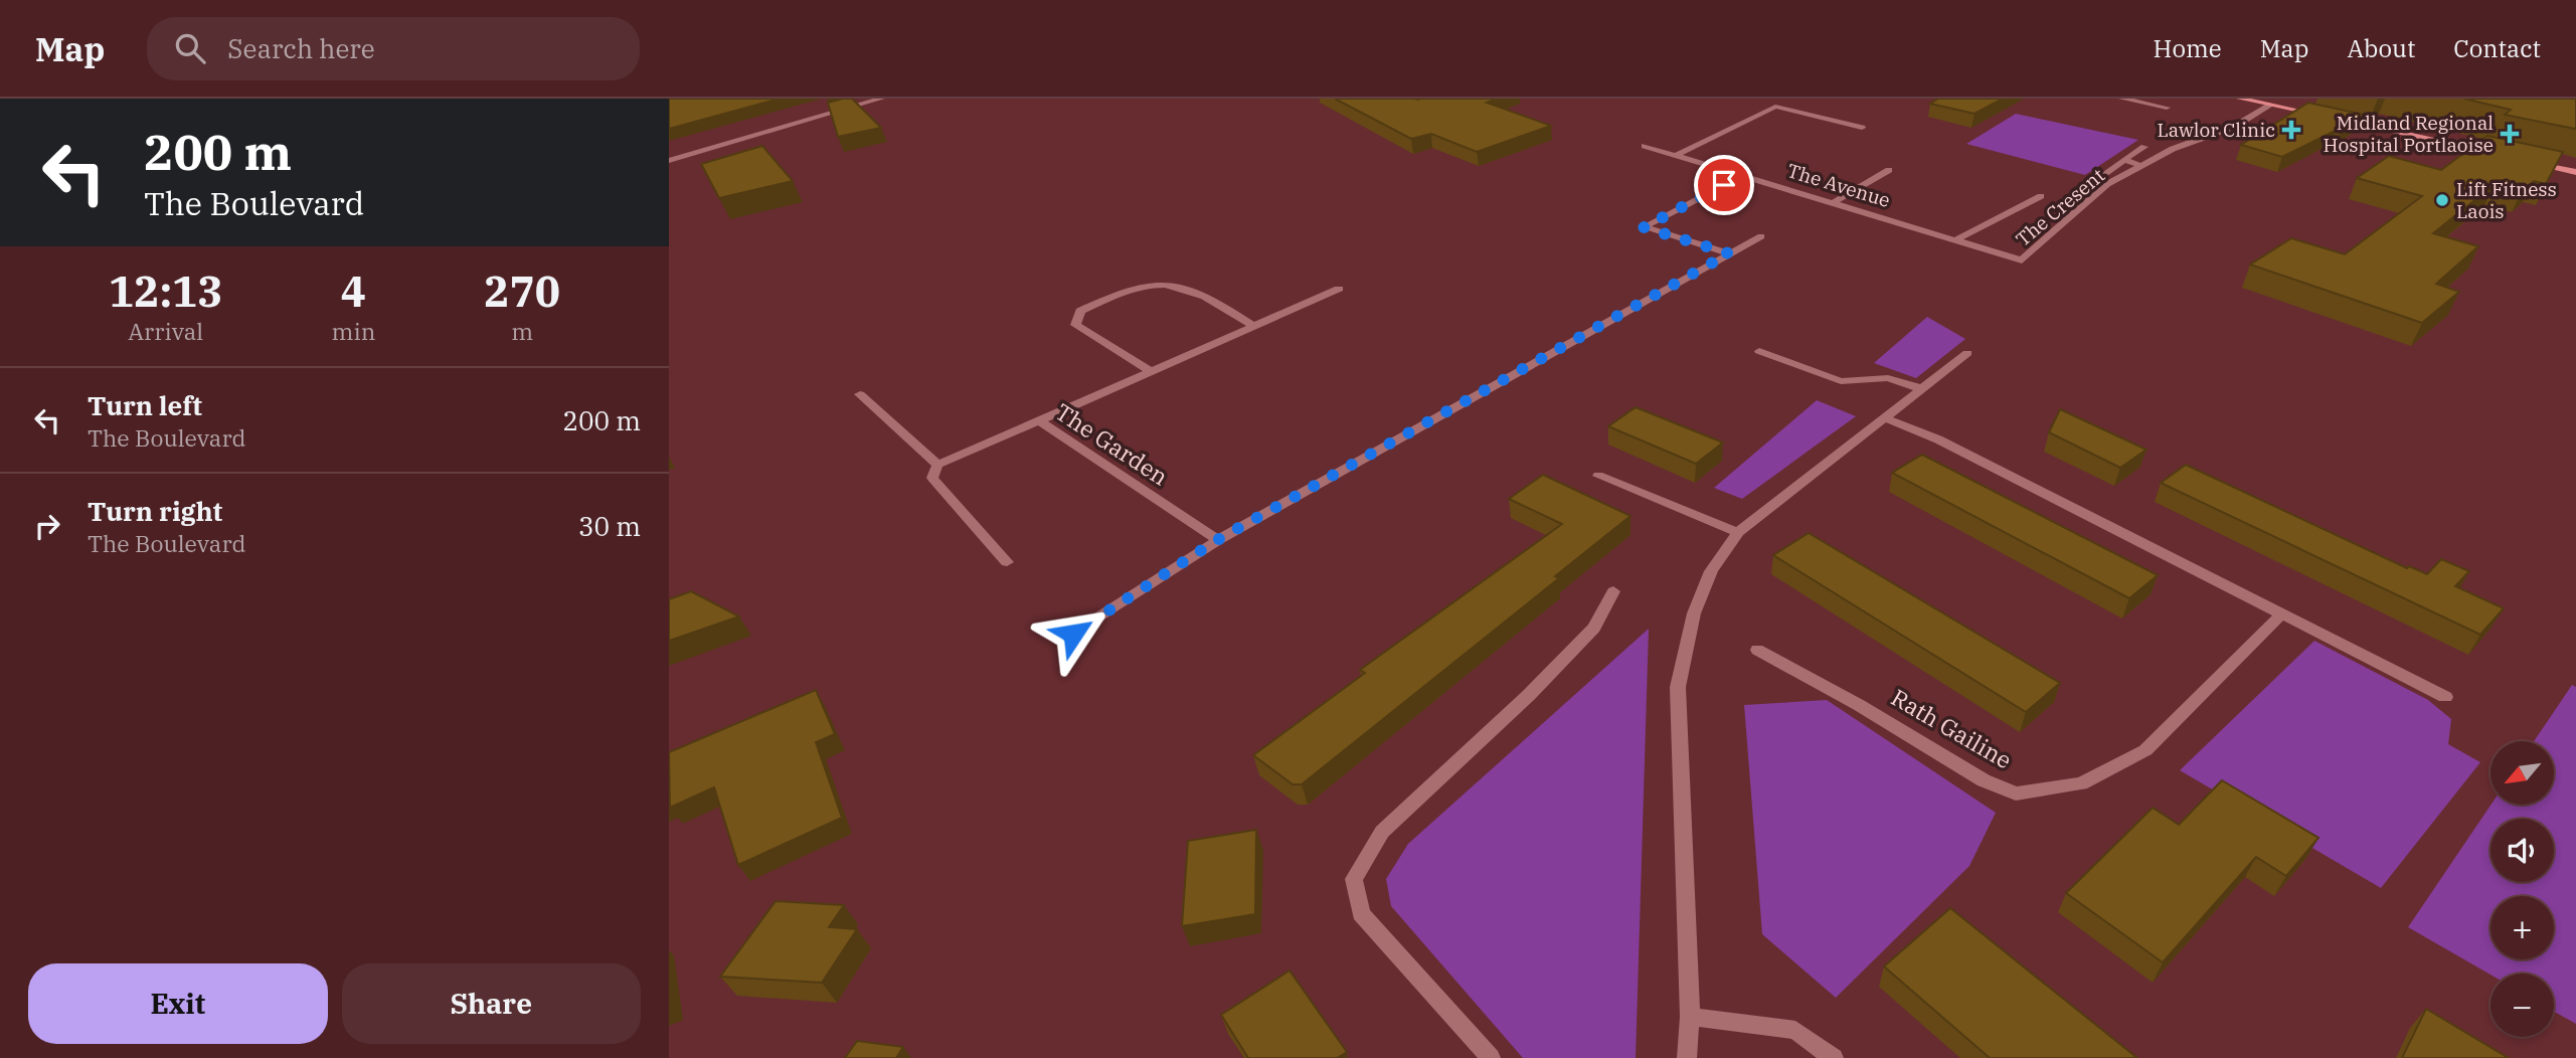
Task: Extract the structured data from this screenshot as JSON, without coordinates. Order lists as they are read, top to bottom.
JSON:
{
  "streets": {
    "street": [
      "The Avenue",
      "The Cresent",
      "The Garden",
      "Rath Gailine"
    ]
  },
  "crossings": [
    ["The Avenue", "The Cresent"]
  ],
  "places": {
    "health": ["Lawlor Clinic", "Midland Regional Hospital Portlaoise"],
    "other": ["Lift Fitness Laois"]
  },
  "north": "bottom left",
  "page": {
    "header": "Map",
    "search": "Search here",
    "nav": [
      "Home",
      "Map",
      "About",
      "Contact"
    ],
    "turn": ["200 m", "The Boulevard"],
    "eta": [
      "12:13",
      "Arrival",
      "4",
      "min",
      "270",
      "m"
    ],
    "list": [
      {
        "name": "Turn left",
        "note": "The Boulevard",
        "value": "200 m"
      },
      {
        "name": "Turn right",
        "note": "The Boulevard",
        "value": "30 m"
      }
    ],
    "map_buttons": ["+", "−"],
    "buttons": ["Exit", "Share"]
  }
}
